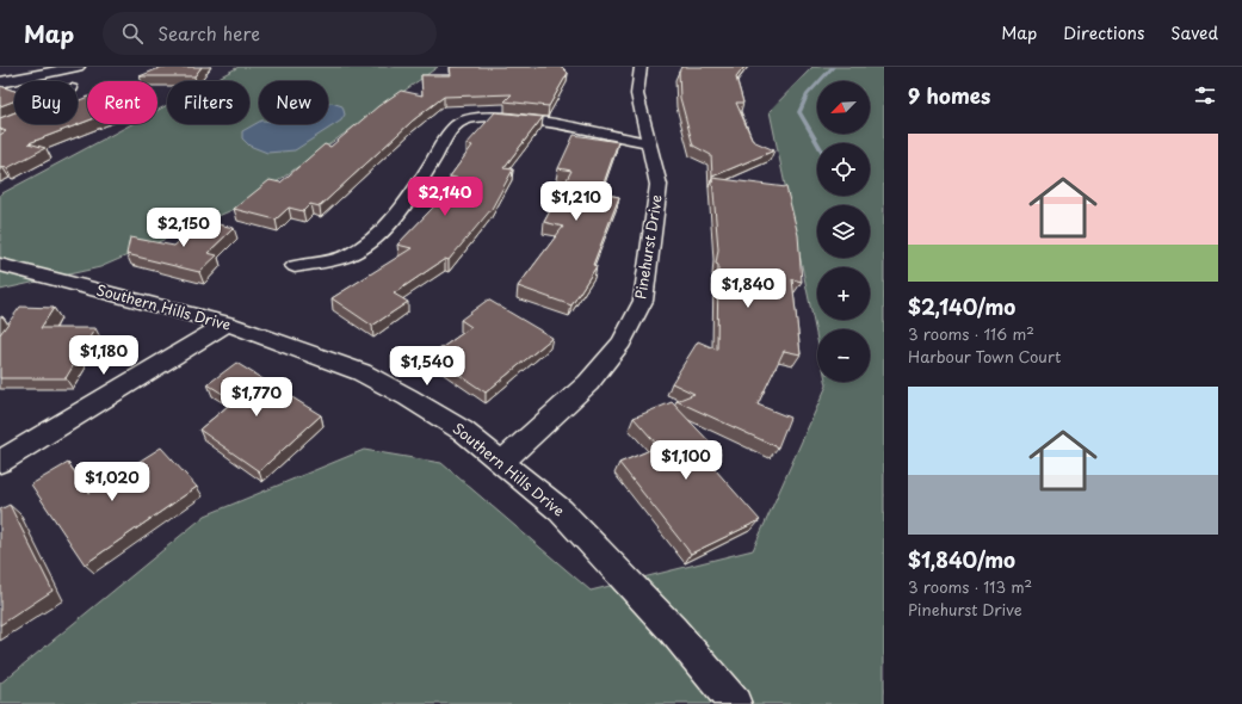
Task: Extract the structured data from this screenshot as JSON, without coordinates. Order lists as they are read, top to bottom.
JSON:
{
  "streets": {
    "street": ["Pinehurst Drive", "Southern Hills Drive"]
  },
  "crossings": [
    ["Pinehurst Drive", "Southern Hills Drive"]
  ],
  "north": "bottom left",
  "page": {
    "header": "Map",
    "search": "Search here",
    "nav": ["Map", "Directions", "Saved"],
    "heading": "9 homes",
    "map_buttons": ["+", "−"],
    "chip": [
      "Buy",
      "Rent",
      "Filters",
      "New"
    ],
    "list": [
      {
        "name": "$2,140/mo",
        "note": "3 rooms · 116 m² · Harbour Town Court"
      },
      {
        "name": "$1,840/mo",
        "note": "3 rooms · 113 m² · Pinehurst Drive"
      }
    ],
    "price": [
      "$2,140",
      "$1,210",
      "$2,150",
      "$1,840",
      "$1,180",
      "$1,540",
      "$1,770",
      "$1,100",
      "$1,020"
    ]
  }
}
